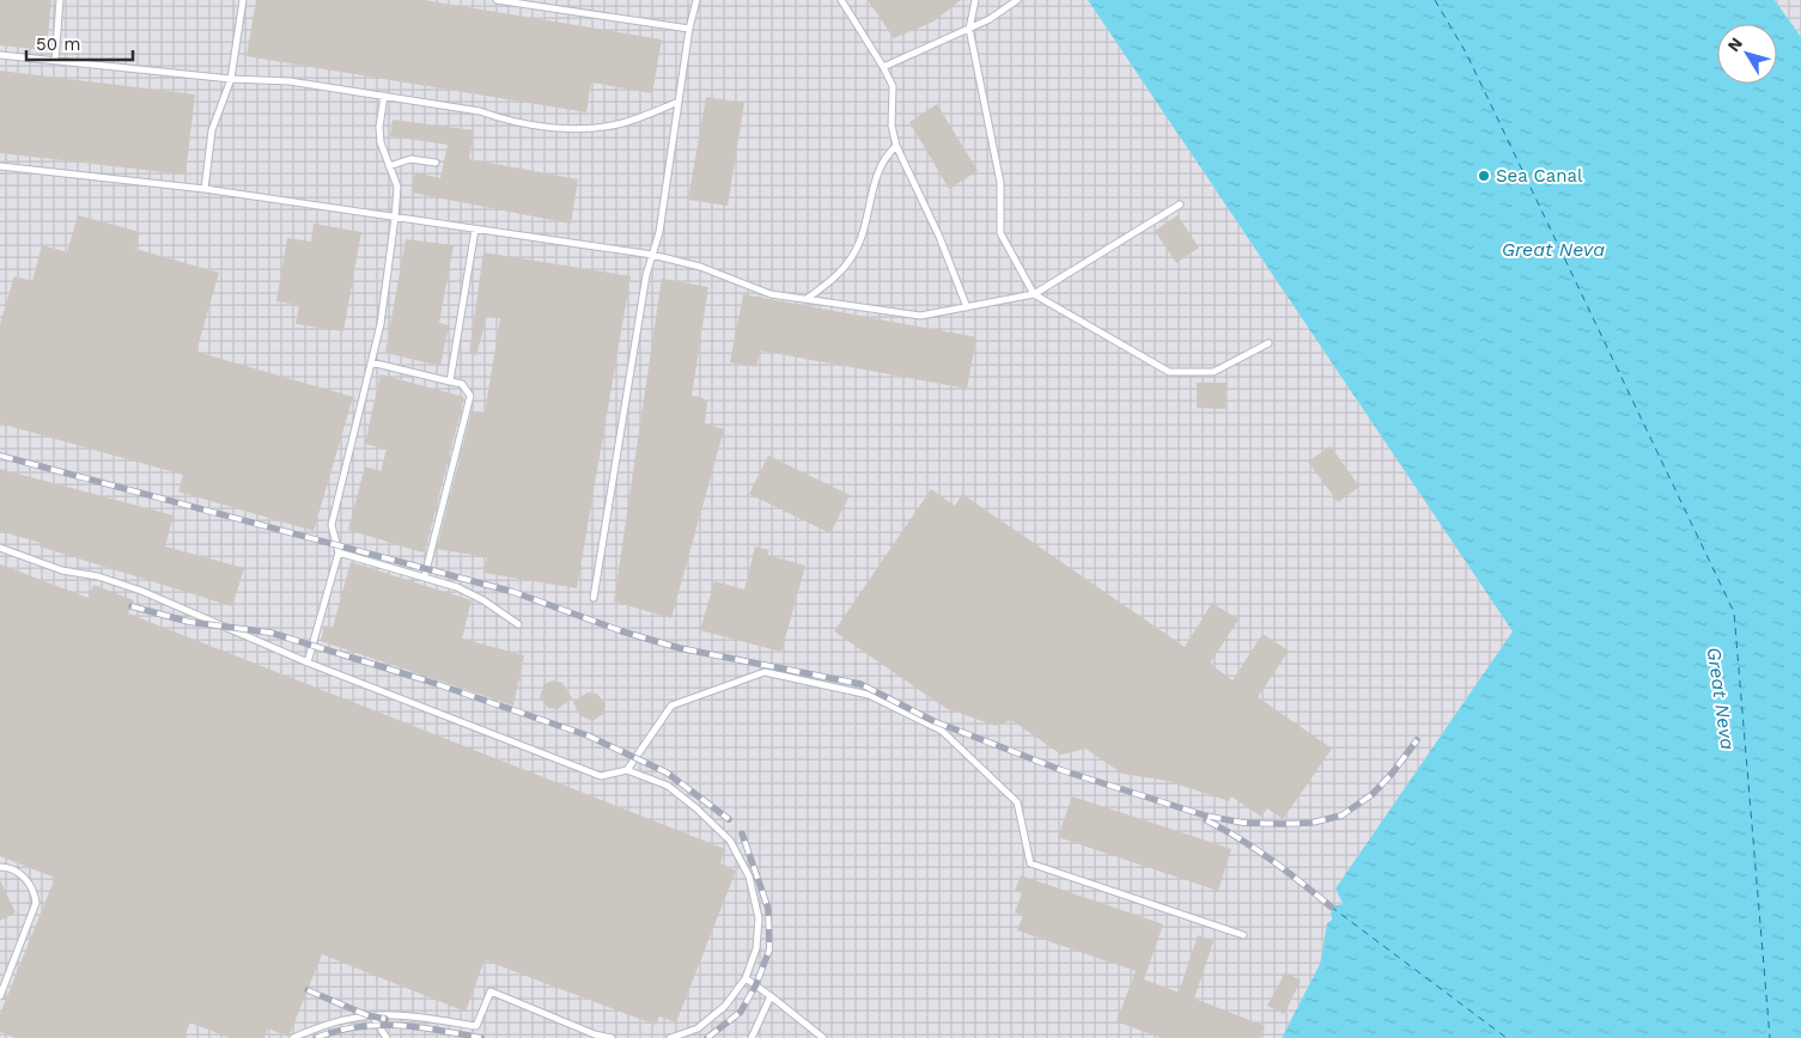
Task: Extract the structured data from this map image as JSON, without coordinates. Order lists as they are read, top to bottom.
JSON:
{
  "water": ["Great Neva"],
  "places": ["Sea Canal"],
  "scale_bar": "50 m",
  "north": "top left"
}
